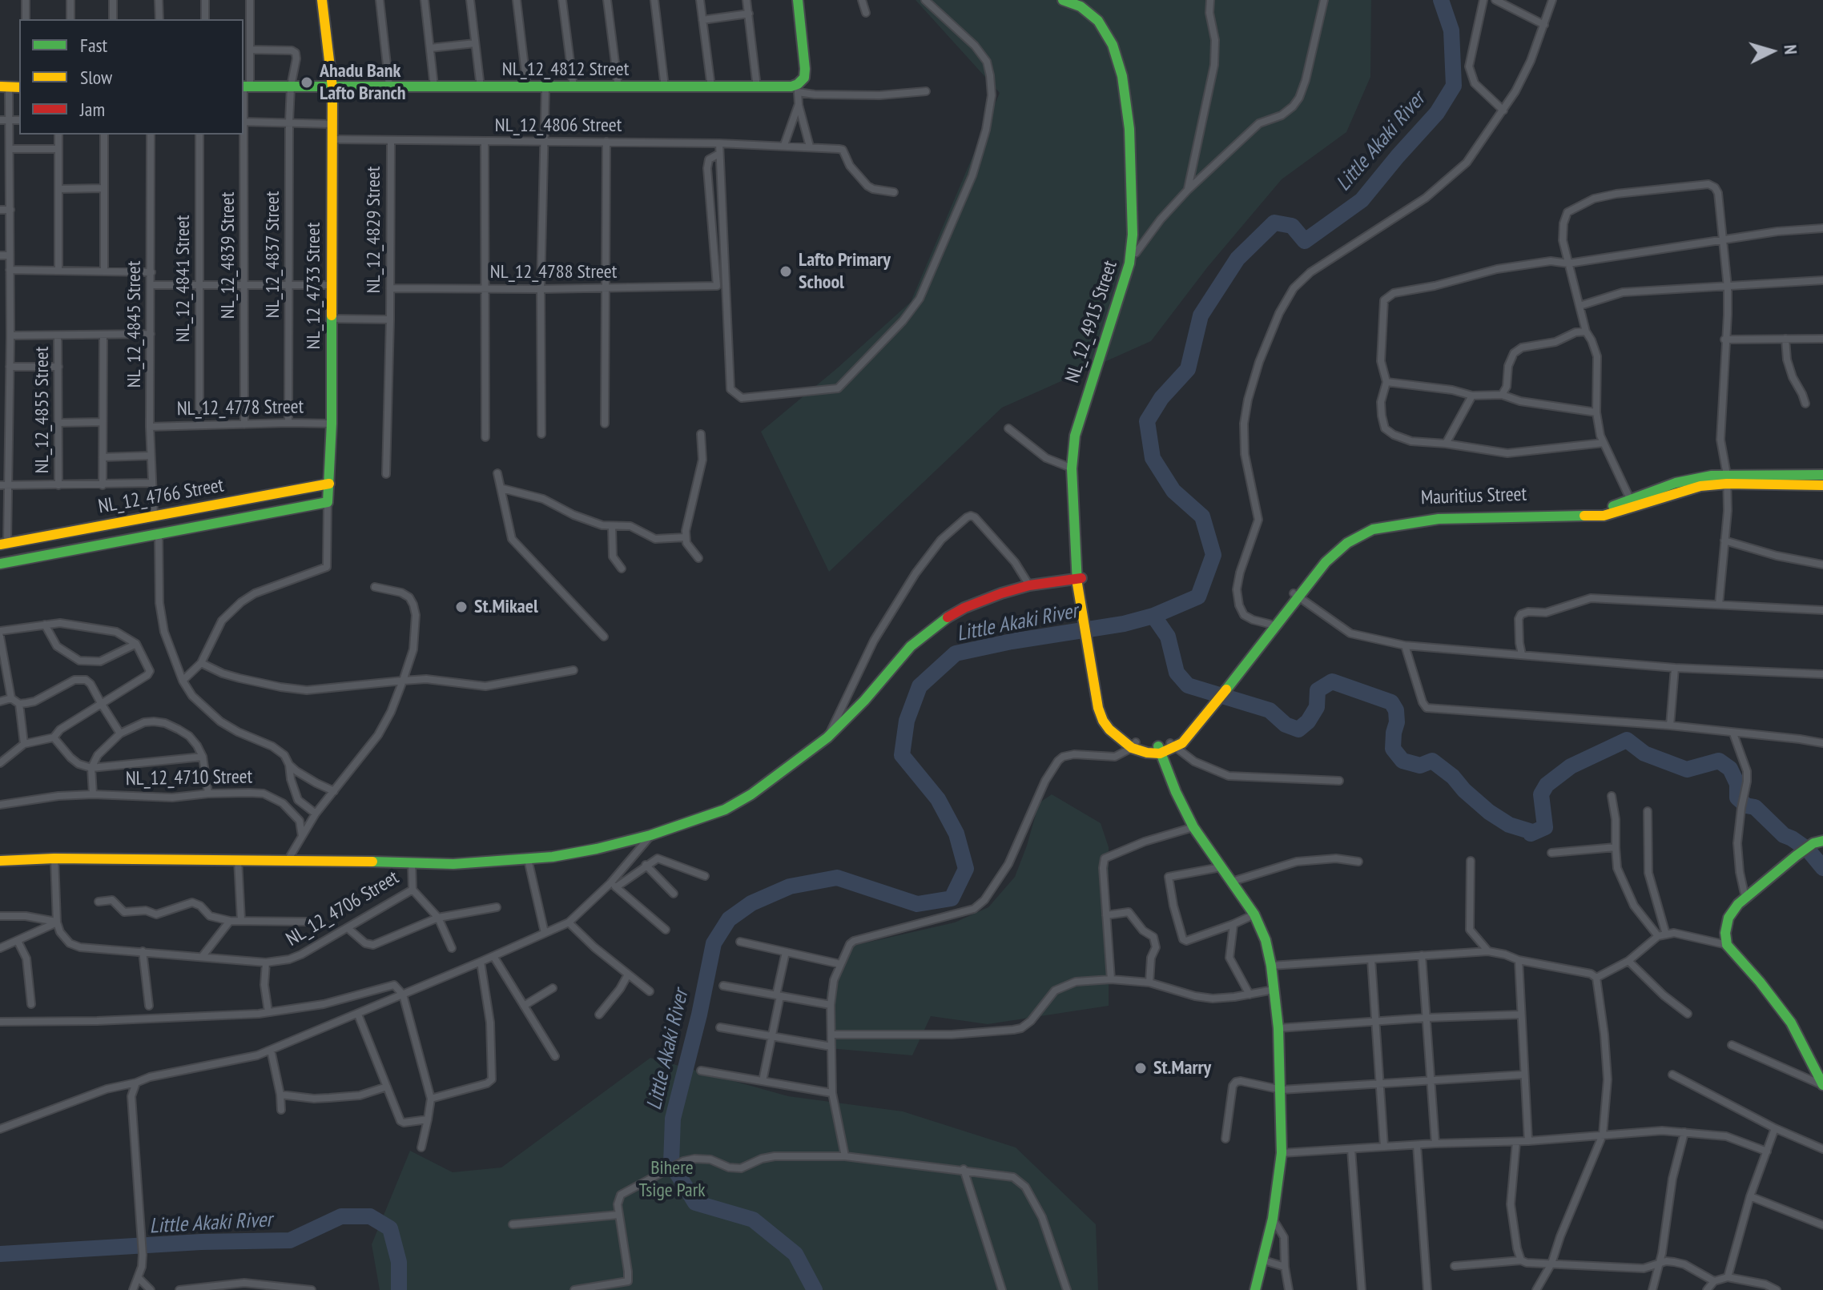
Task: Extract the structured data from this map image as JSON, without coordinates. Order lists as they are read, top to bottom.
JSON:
{
  "streets": {
    "street": [
      "NL_12_4812 Street",
      "NL_12_4806 Street",
      "NL_12_4829 Street",
      "NL_12_4837 Street",
      "NL_12_4839 Street",
      "NL_12_4788 Street",
      "NL_12_4841 Street",
      "NL_12_4733 Street",
      "NL_12_4915 Street",
      "NL_12_4845 Street",
      "NL_12_4778 Street",
      "NL_12_4855 Street",
      "NL_12_4766 Street",
      "Mauritius Street",
      "NL_12_4710 Street",
      "NL_12_4706 Street"
    ]
  },
  "crossings": [
    ["NL_12_4812 Street", "NL_12_4837 Street"],
    ["NL_12_4812 Street", "NL_12_4839 Street"],
    ["NL_12_4812 Street", "NL_12_4733 Street"],
    ["NL_12_4806 Street", "NL_12_4829 Street"],
    ["NL_12_4806 Street", "NL_12_4733 Street"],
    ["NL_12_4829 Street", "NL_12_4788 Street"],
    ["NL_12_4829 Street", "NL_12_4733 Street"],
    ["NL_12_4837 Street", "NL_12_4839 Street"],
    ["NL_12_4837 Street", "NL_12_4778 Street"],
    ["NL_12_4839 Street", "NL_12_4778 Street"],
    ["NL_12_4841 Street", "NL_12_4778 Street"],
    ["NL_12_4733 Street", "NL_12_4778 Street"],
    ["NL_12_4733 Street", "NL_12_4766 Street"],
    ["NL_12_4845 Street", "NL_12_4778 Street"],
    ["NL_12_4845 Street", "NL_12_4766 Street"]
  ],
  "water": ["Little Akaki River"],
  "parks": ["Bihere Tsige Park"],
  "places": [
    "Ahadu Bank Lafto Branch",
    "Lafto Primary School",
    "St.Mikael",
    "St.Marry"
  ],
  "legend": ["Fast", "Slow", "Jam"],
  "north": "right"
}
